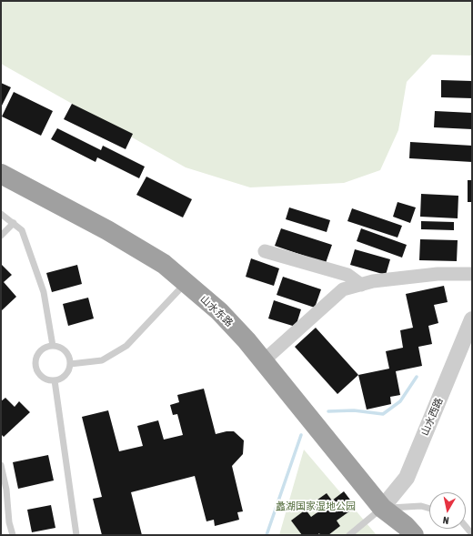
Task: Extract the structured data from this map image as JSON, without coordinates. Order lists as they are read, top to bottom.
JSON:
{
  "streets": {
    "highway": ["山水东路"],
    "street": ["山水西路"]
  },
  "crossings": [
    ["山水东路", "山水西路"]
  ],
  "parks": ["蠡湖国家湿地公园"],
  "north": "bottom"
}
